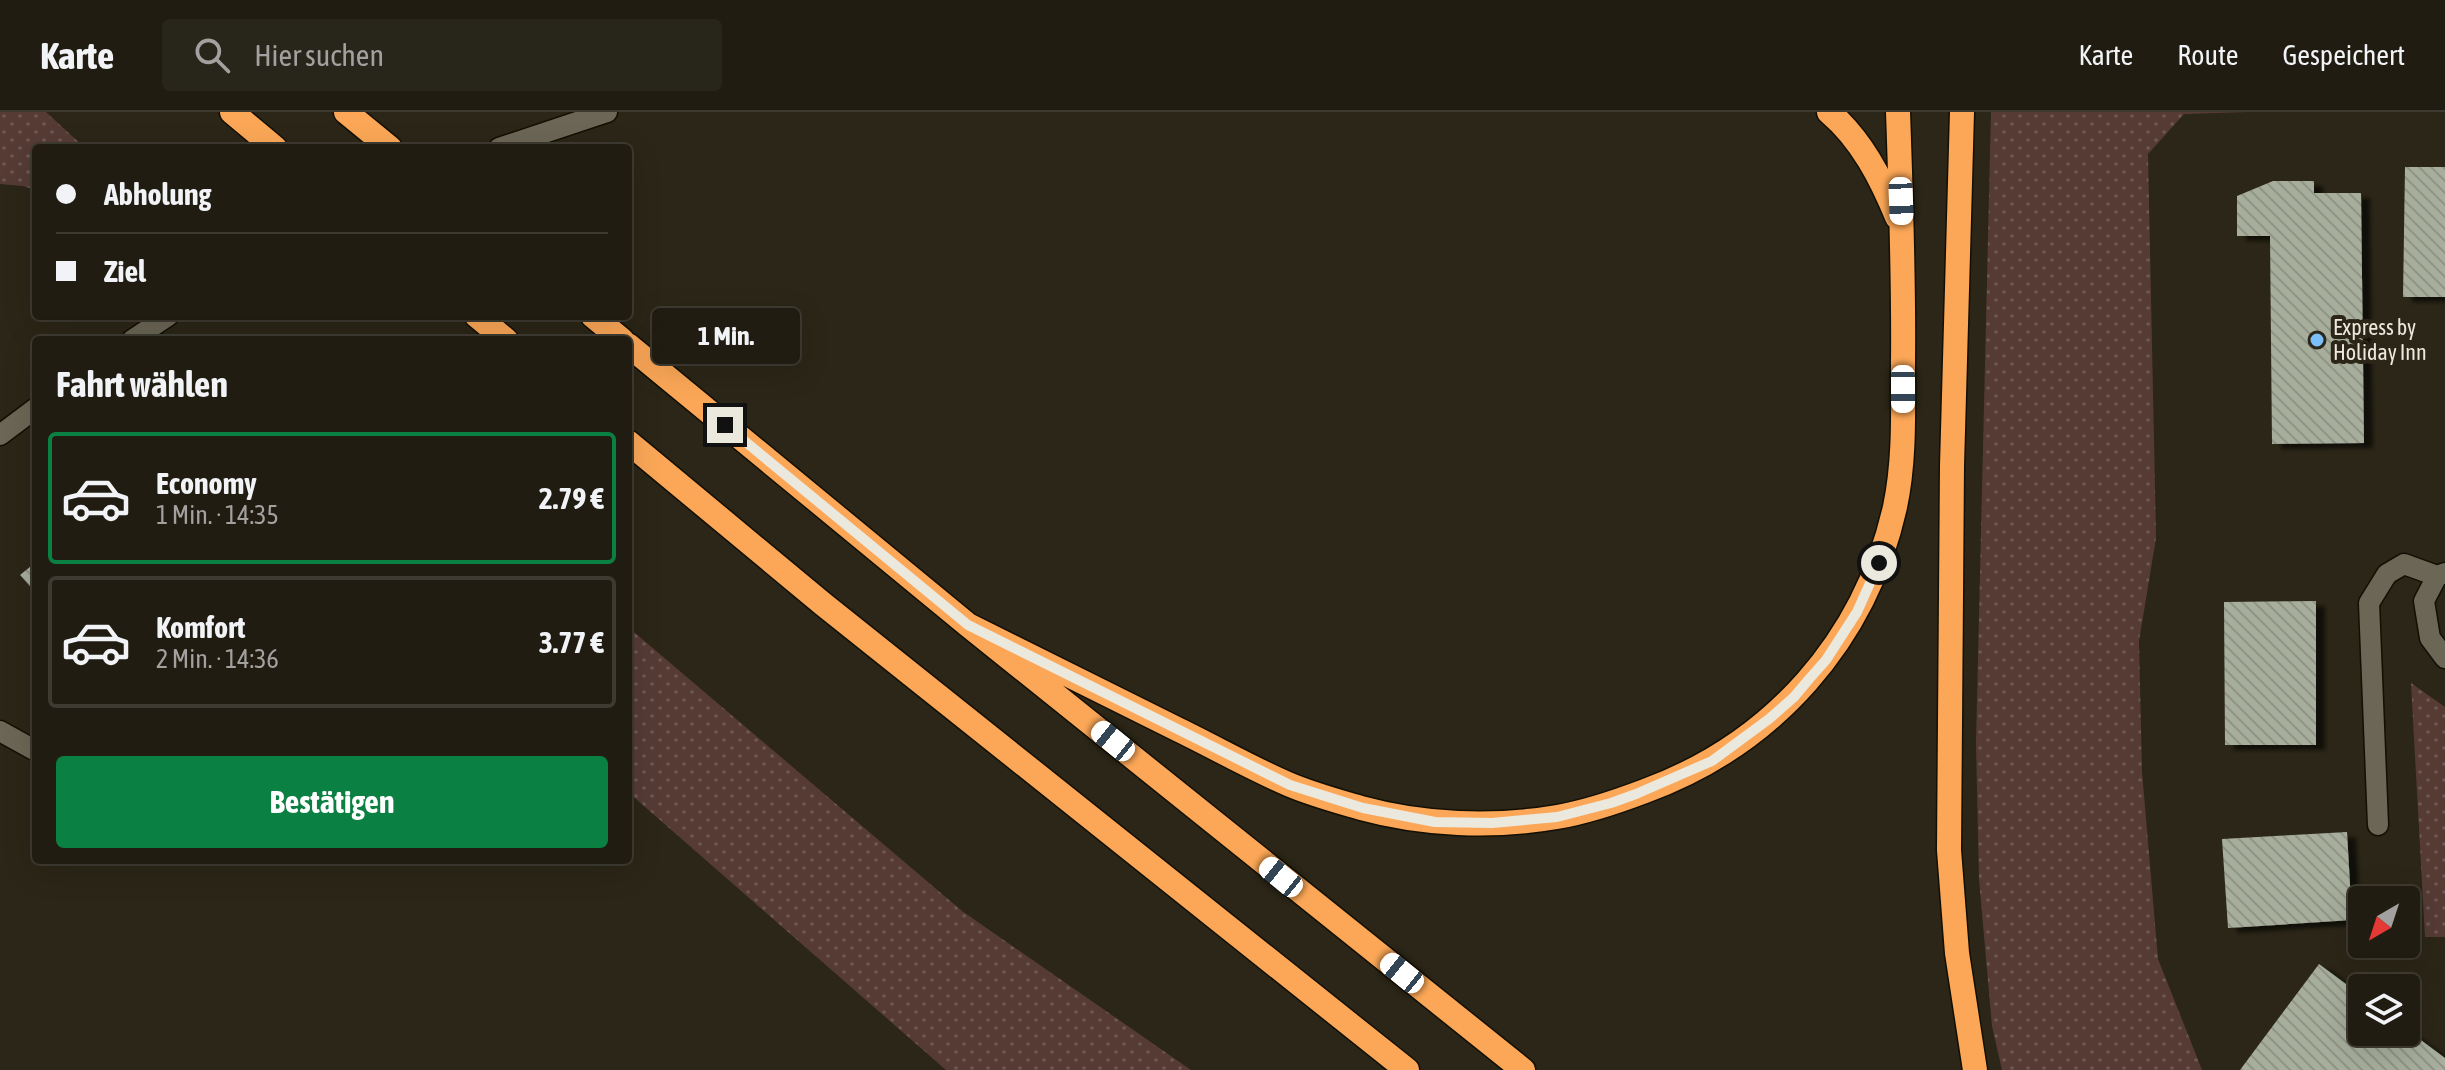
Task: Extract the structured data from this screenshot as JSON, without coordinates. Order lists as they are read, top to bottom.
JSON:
{
  "places": ["Express by Holiday Inn"],
  "north": "bottom left",
  "page": {
    "header": "Karte",
    "search": "Hier suchen",
    "nav": ["Karte", "Route", "Gespeichert"],
    "banner": ["Abholung", "Ziel"],
    "bubble": "1 Min.",
    "heading": "Fahrt wählen",
    "list": [
      {
        "name": "Economy",
        "note": "1 Min. · 14:35",
        "value": "2.79 €"
      },
      {
        "name": "Komfort",
        "note": "2 Min. · 14:36",
        "value": "3.77 €"
      }
    ],
    "buttons": "Bestätigen"
  }
}
